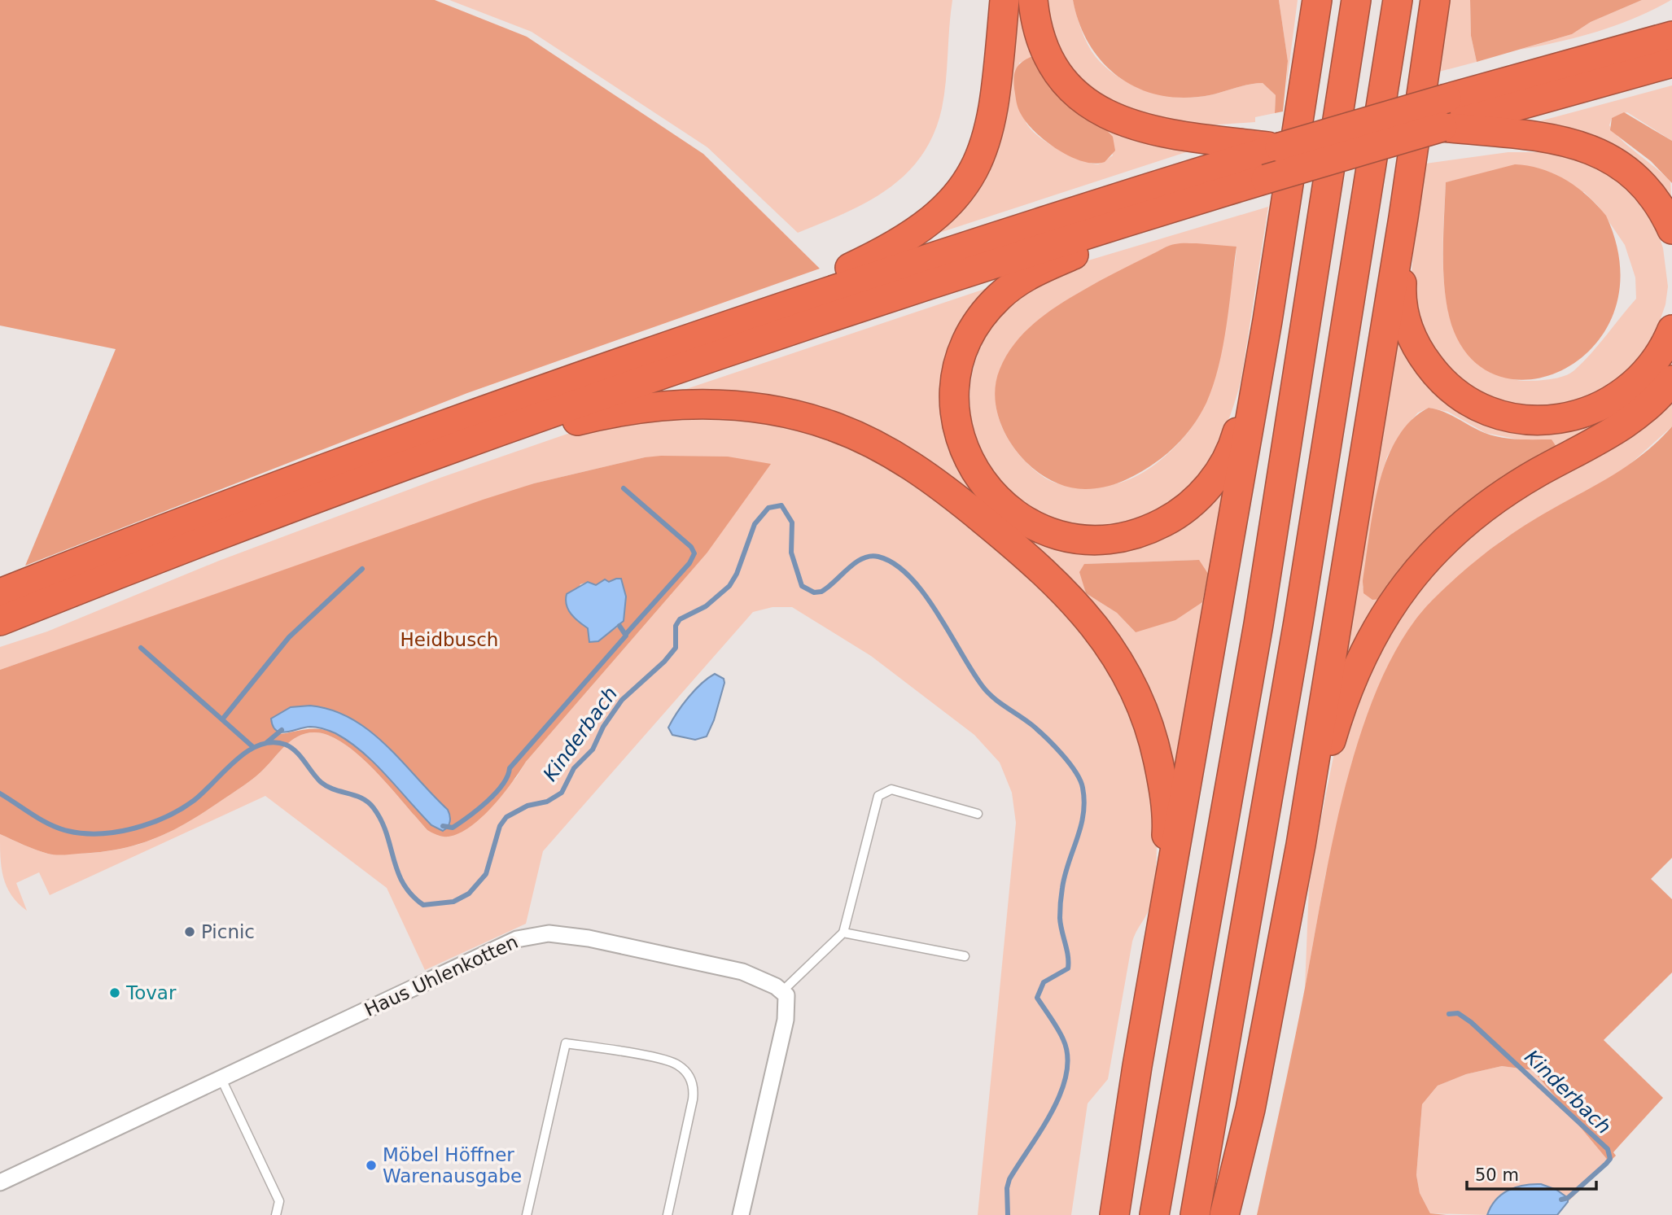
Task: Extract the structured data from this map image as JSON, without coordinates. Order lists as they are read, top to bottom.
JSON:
{
  "streets": {
    "street": ["Haus Uhlenkotten"]
  },
  "water": ["Kinderbach"],
  "parks": ["Heidbusch"],
  "places": ["Picnic", "Tovar", "Möbel Höffner Warenausgabe"],
  "scale_bar": "50 m"
}
